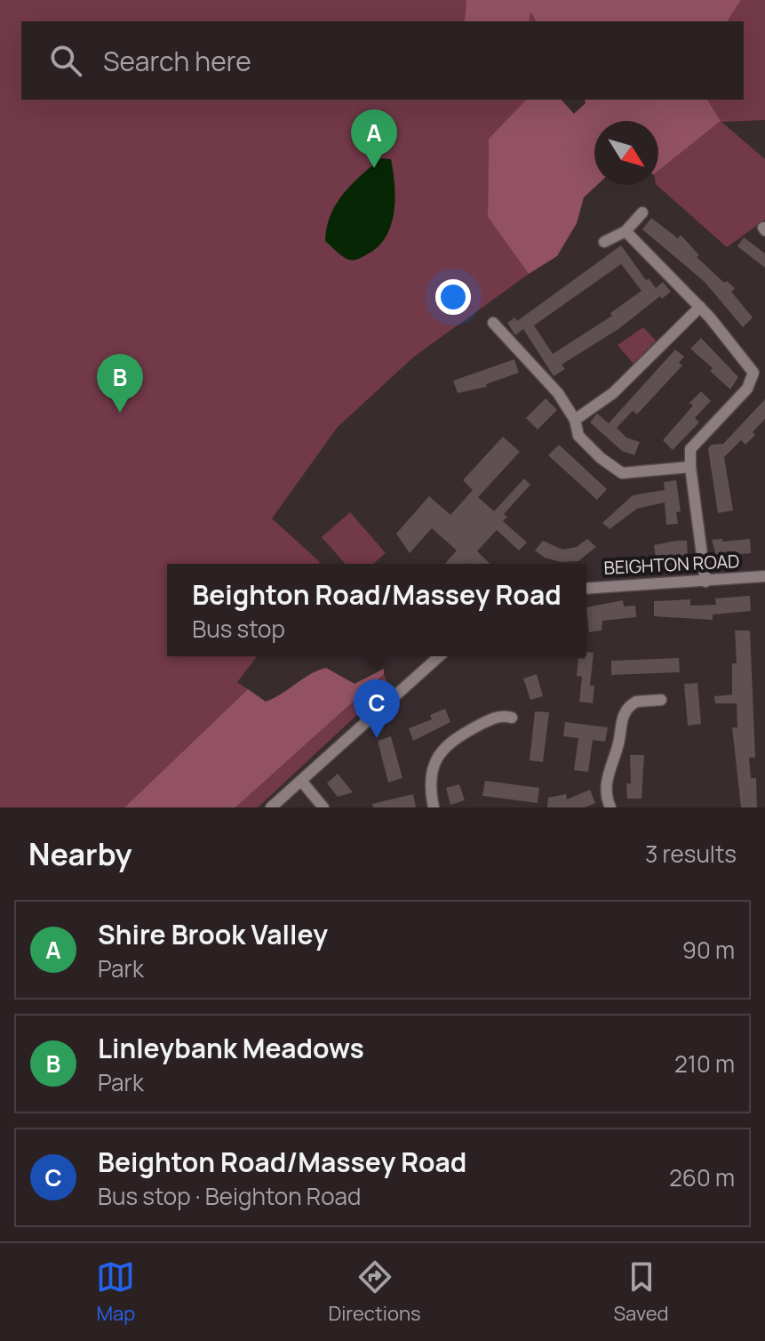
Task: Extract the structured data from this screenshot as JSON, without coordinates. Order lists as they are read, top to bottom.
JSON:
{
  "streets": {
    "street": ["BEIGHTON ROAD"]
  },
  "north": "bottom right",
  "page": {
    "search": "Search here",
    "pins": ["A", "B", "C"],
    "popup": ["Beighton Road/Massey Road", "Bus stop"],
    "heading": ["Nearby", "3 results"],
    "list": [
      {
        "mark": "A",
        "name": "Shire Brook Valley",
        "note": "Park",
        "value": "90 m"
      },
      {
        "mark": "B",
        "name": "Linleybank Meadows",
        "note": "Park",
        "value": "210 m"
      },
      {
        "mark": "C",
        "name": "Beighton Road/Massey Road",
        "note": "Bus stop · Beighton Road",
        "value": "260 m"
      }
    ],
    "nav": ["Map", "Directions", "Saved"]
  }
}
